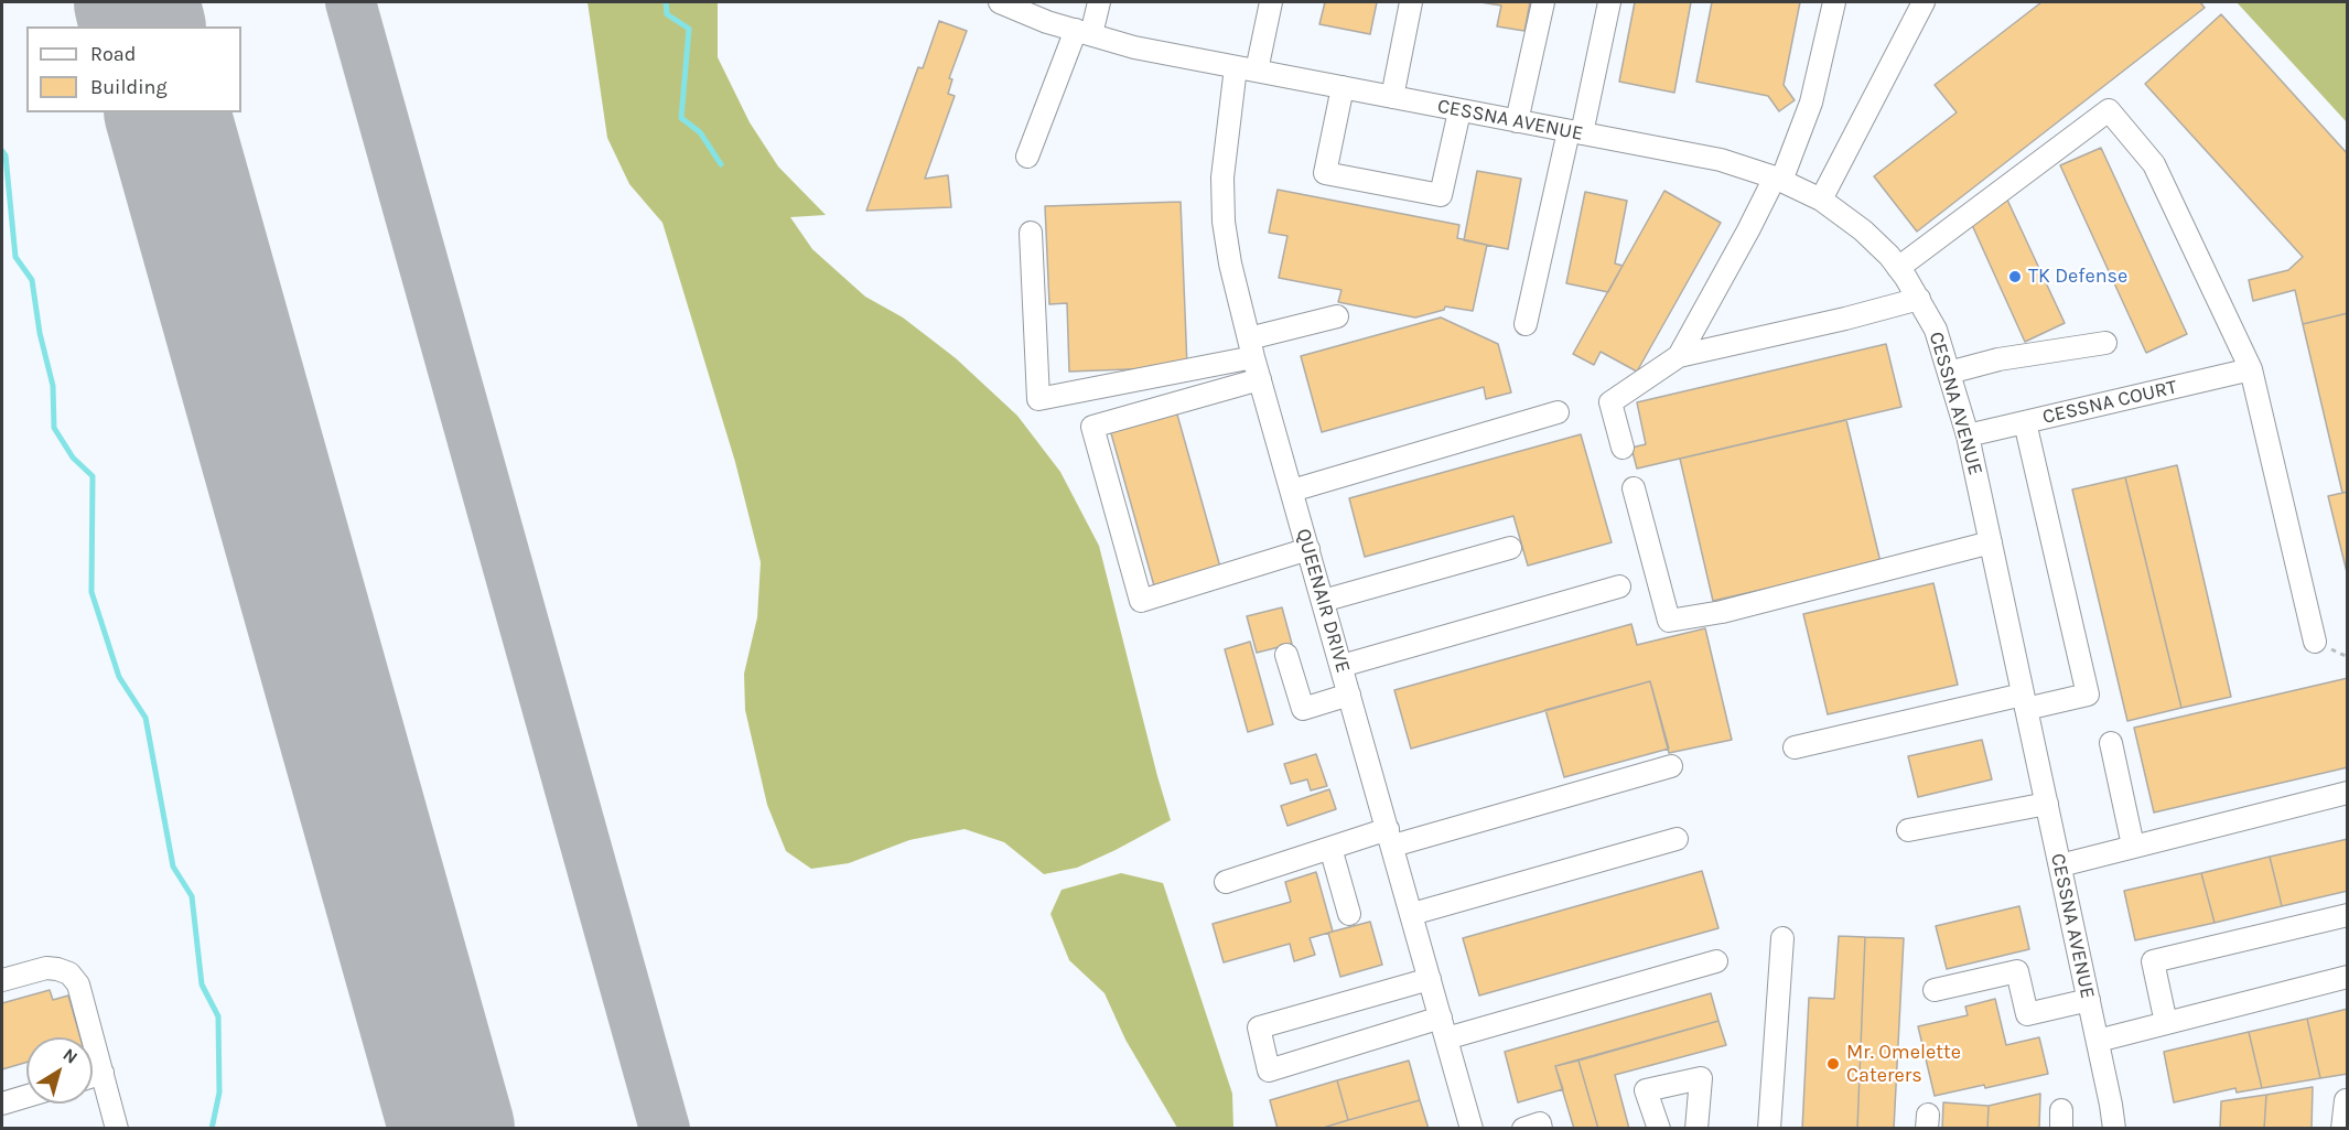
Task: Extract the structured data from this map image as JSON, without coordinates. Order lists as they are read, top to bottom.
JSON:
{
  "streets": {
    "street": ["CESSNA AVENUE", "CESSNA COURT", "QUEENAIR DRIVE"]
  },
  "crossings": [
    ["CESSNA AVENUE", "CESSNA COURT"],
    ["CESSNA AVENUE", "QUEENAIR DRIVE"]
  ],
  "places": ["TK Defense", "Mr. Omelette Caterers"],
  "legend": ["Road", "Building"],
  "north": "top right"
}
